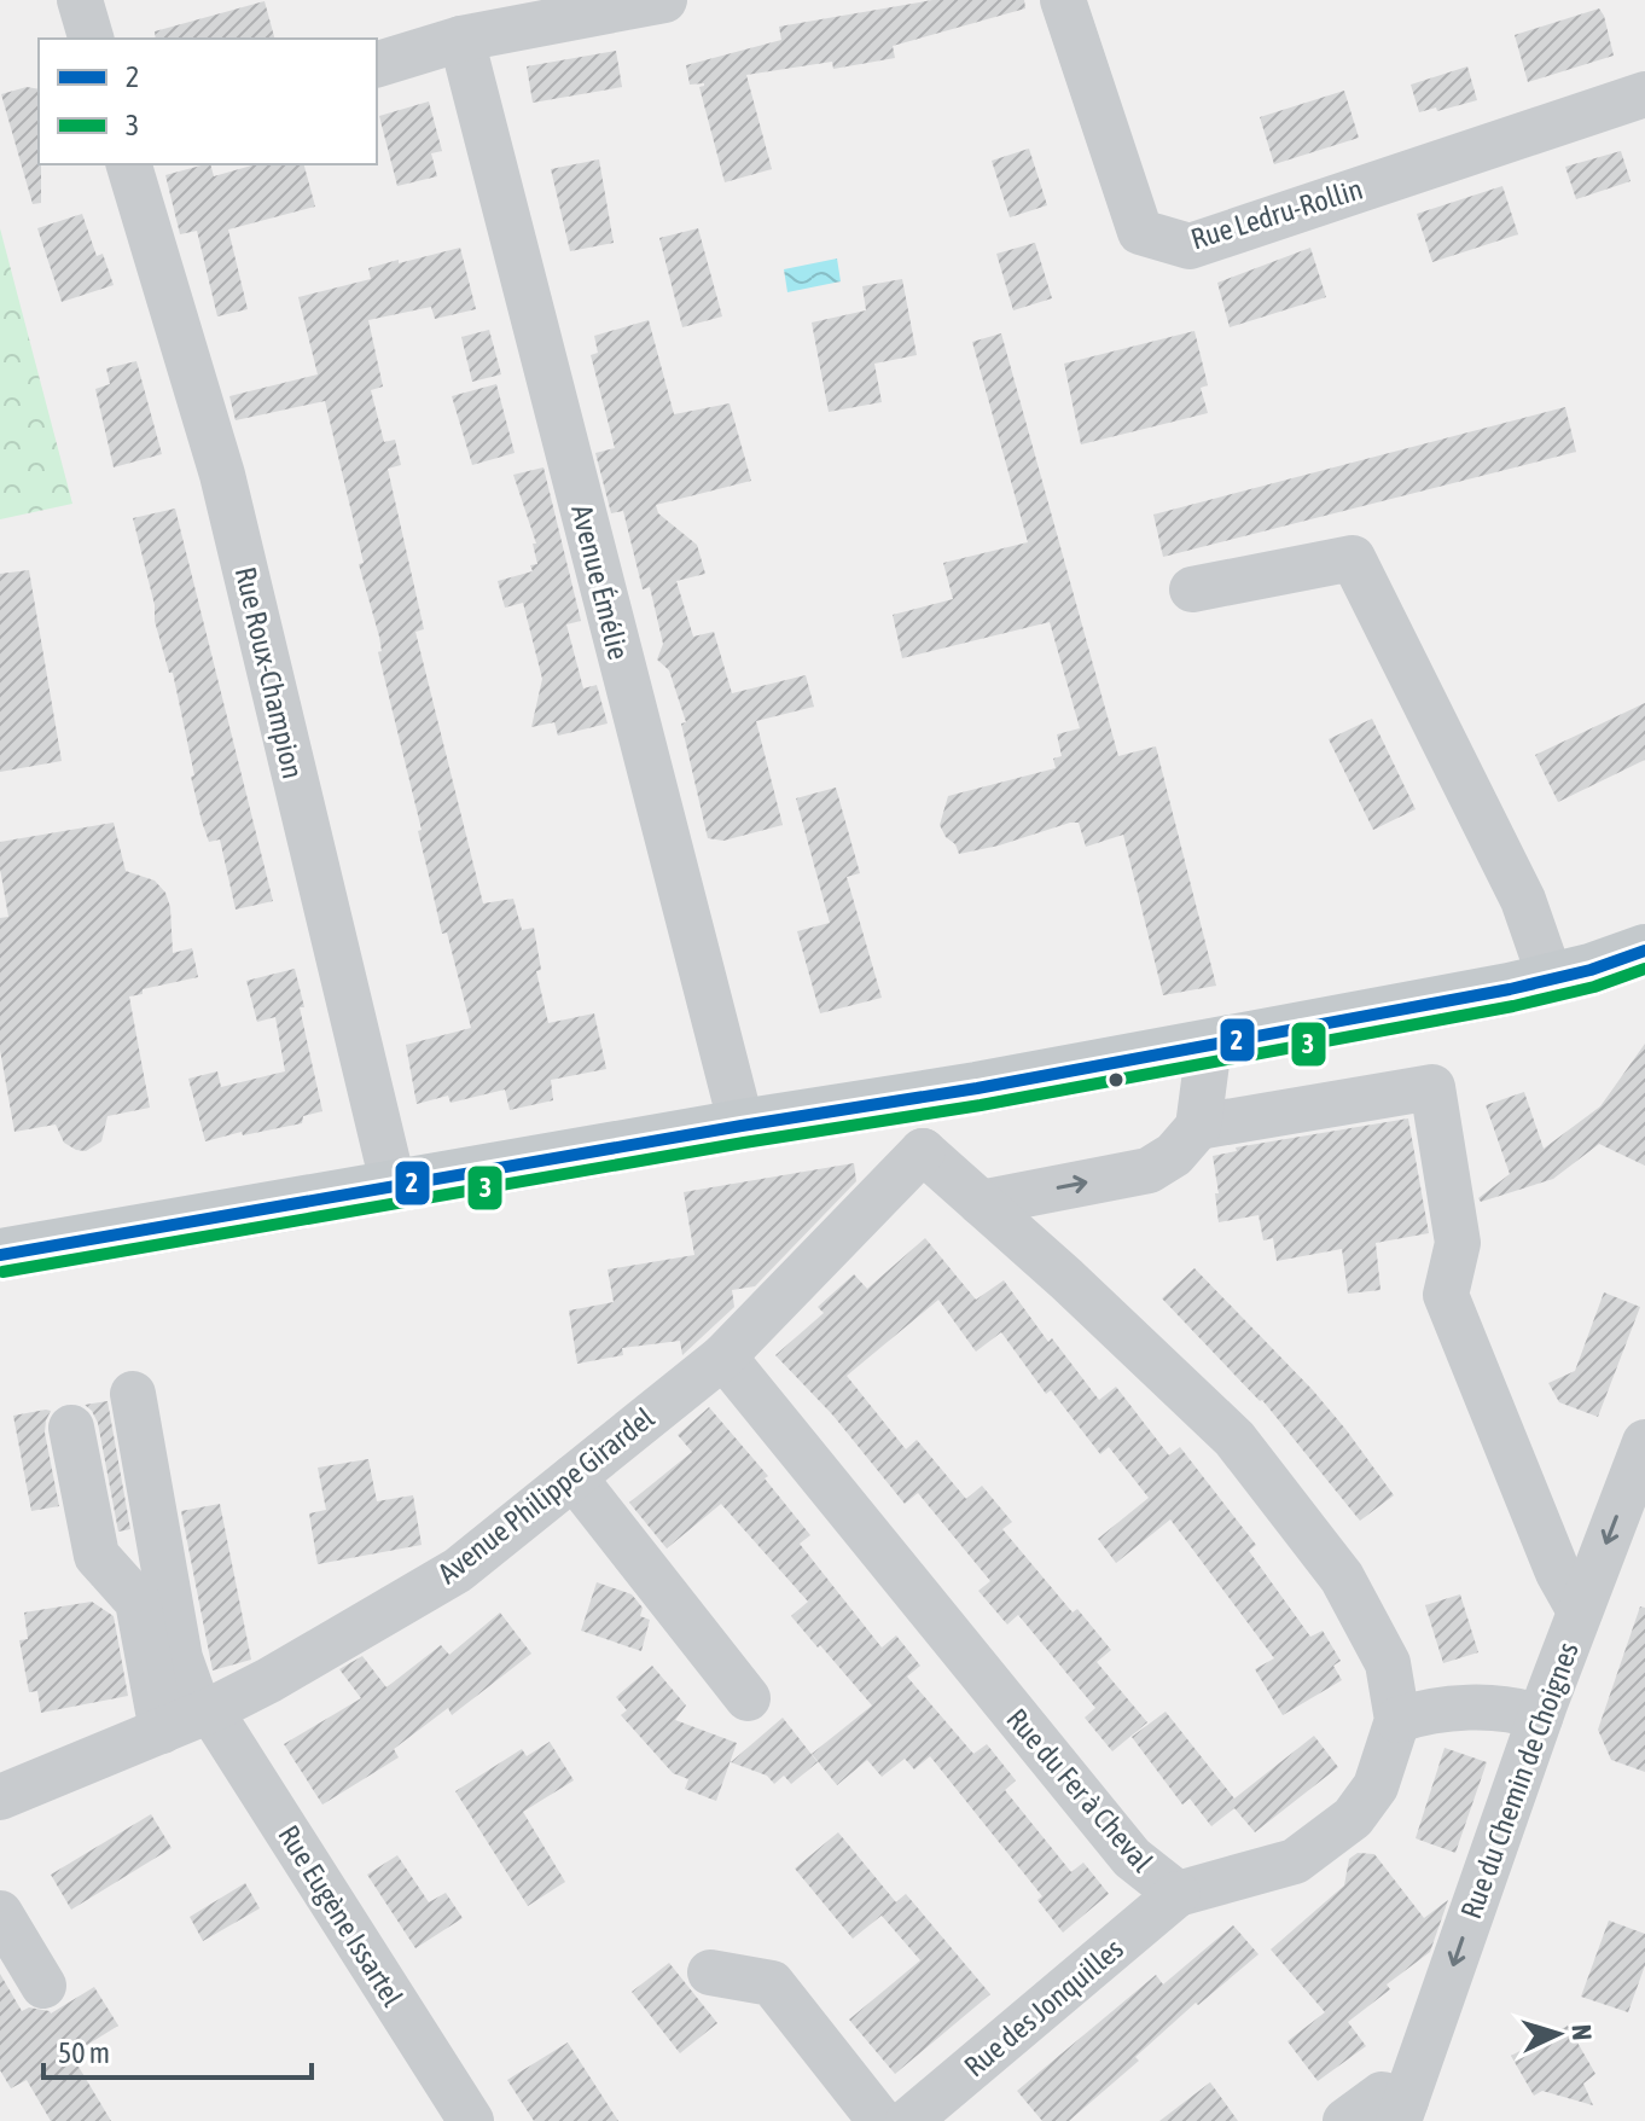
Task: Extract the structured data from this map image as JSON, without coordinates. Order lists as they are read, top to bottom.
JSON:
{
  "streets": {
    "street": [
      "Rue Ledru-Rollin",
      "Avenue Émélie",
      "Rue Roux-Champion",
      "Avenue Philippe Girardel",
      "Rue du Chemin de Choignes",
      "Rue du Fer à Cheval",
      "Rue Eugène Issartel",
      "Rue des Jonquilles"
    ]
  },
  "crossings": [
    ["Avenue Philippe Girardel", "Rue du Fer à Cheval"],
    ["Avenue Philippe Girardel", "Rue Eugène Issartel"],
    ["Rue du Fer à Cheval", "Rue des Jonquilles"]
  ],
  "one_way": ["Rue du Chemin de Choignes"],
  "lines": ["transit line 2", "transit line 3"],
  "legend": ["2", "3"],
  "scale_bar": "50 m",
  "north": "right"
}
